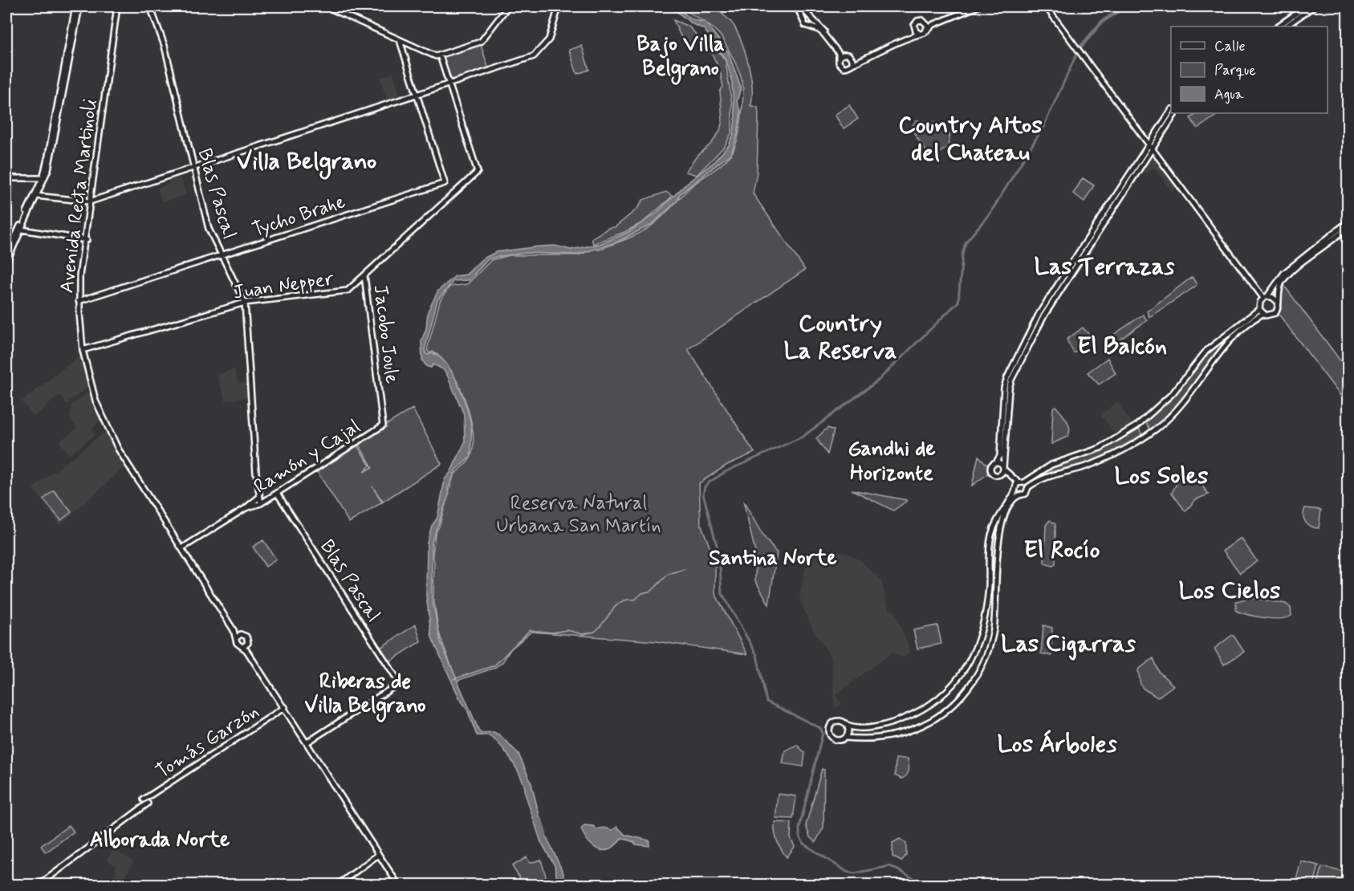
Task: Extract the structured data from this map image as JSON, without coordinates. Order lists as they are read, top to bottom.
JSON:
{
  "streets": {
    "main road": [
      "Blas Pascal",
      "Avenida Recta Martinoli",
      "Tycho Brahe",
      "Juan Nepper",
      "Jacobo Joule",
      "Ramón y Cajal",
      "Tomás Garzón"
    ]
  },
  "crossings": [
    ["Blas Pascal", "Tycho Brahe"],
    ["Blas Pascal", "Juan Nepper"],
    ["Blas Pascal", "Ramón y Cajal"],
    ["Avenida Recta Martinoli", "Tycho Brahe"],
    ["Avenida Recta Martinoli", "Juan Nepper"],
    ["Avenida Recta Martinoli", "Ramón y Cajal"],
    ["Juan Nepper", "Jacobo Joule"],
    ["Jacobo Joule", "Ramón y Cajal"]
  ],
  "districts": [
    "Bajo Villa Belgrano",
    "Country Altos del Chateau",
    "Villa Belgrano",
    "Las Terrazas",
    "Country La Reserva",
    "El Balcón",
    "Gandhi de Horizonte",
    "Los Soles",
    "El Rocío",
    "Santina Norte",
    "Los Cielos",
    "Las Cigarras",
    "Riberas de Villa Belgrano",
    "Los Árboles",
    "Alborada Norte"
  ],
  "parks": ["Reserva Natural Urbana San Martín"],
  "legend": ["Calle", "Parque", "Agua"]
}
